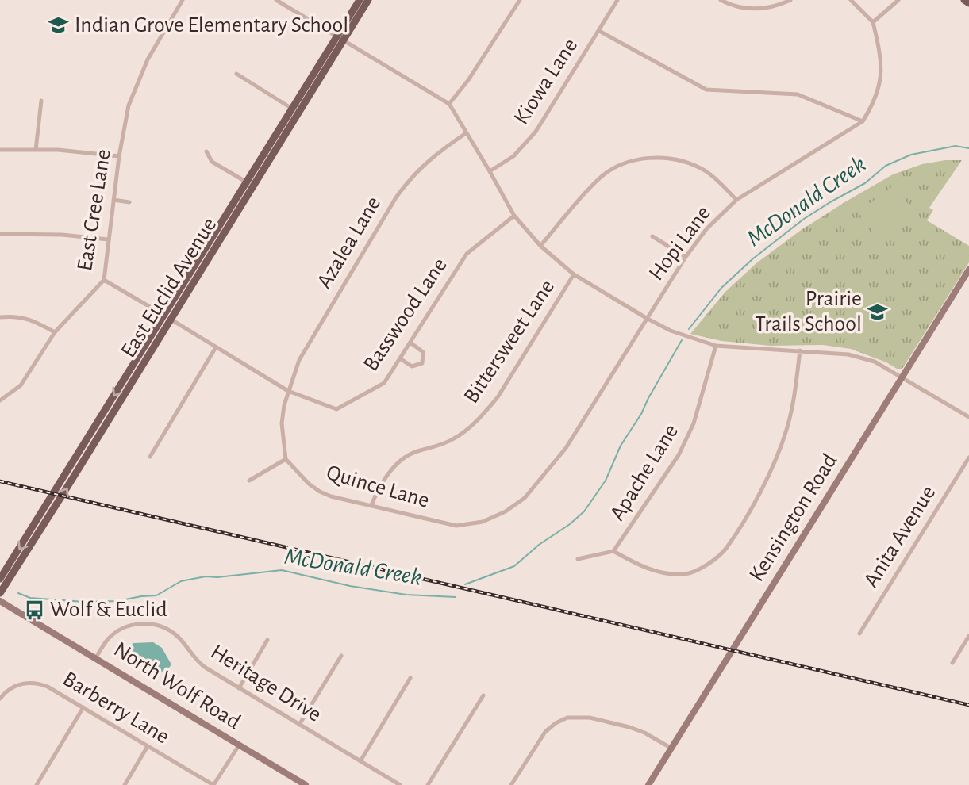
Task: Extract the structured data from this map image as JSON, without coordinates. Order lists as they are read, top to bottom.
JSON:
{
  "streets": {
    "main road": ["East Euclid Avenue", "Kensington Road", "North Wolf Road"],
    "street": [
      "Kiowa Lane",
      "East Cree Lane",
      "Azalea Lane",
      "Hopi Lane",
      "Basswood Lane",
      "Bittersweet Lane",
      "Apache Lane",
      "Quince Lane",
      "Anita Avenue",
      "Heritage Drive",
      "Barberry Lane"
    ]
  },
  "crossings": [
    ["East Cree Lane", "Basswood Lane"],
    ["Azalea Lane", "Basswood Lane"],
    ["Hopi Lane", "Quince Lane"],
    ["East Euclid Avenue", "Basswood Lane"],
    ["Bittersweet Lane", "Quince Lane"],
    ["Heritage Drive", "North Wolf Road"]
  ],
  "water": ["McDonald Creek"],
  "places": {
    "school or university": ["Indian Grove Elementary School", "Prairie Trails School"],
    "bus stop": ["Wolf & Euclid"]
  }
}
